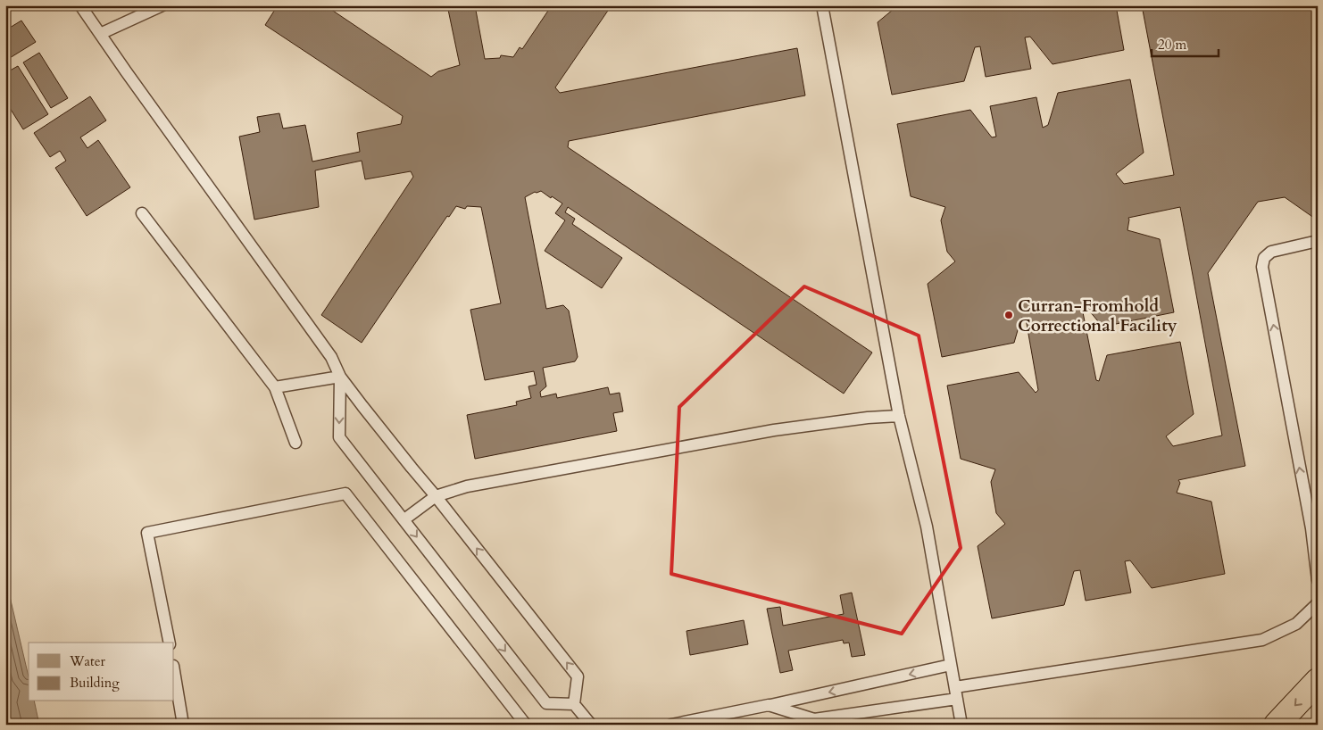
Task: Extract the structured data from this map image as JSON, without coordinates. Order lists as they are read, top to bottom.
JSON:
{
  "places": ["Curran-Fromhold Correctional Facility"],
  "legend": ["Water", "Building"],
  "scale_bar": "20 m"
}
